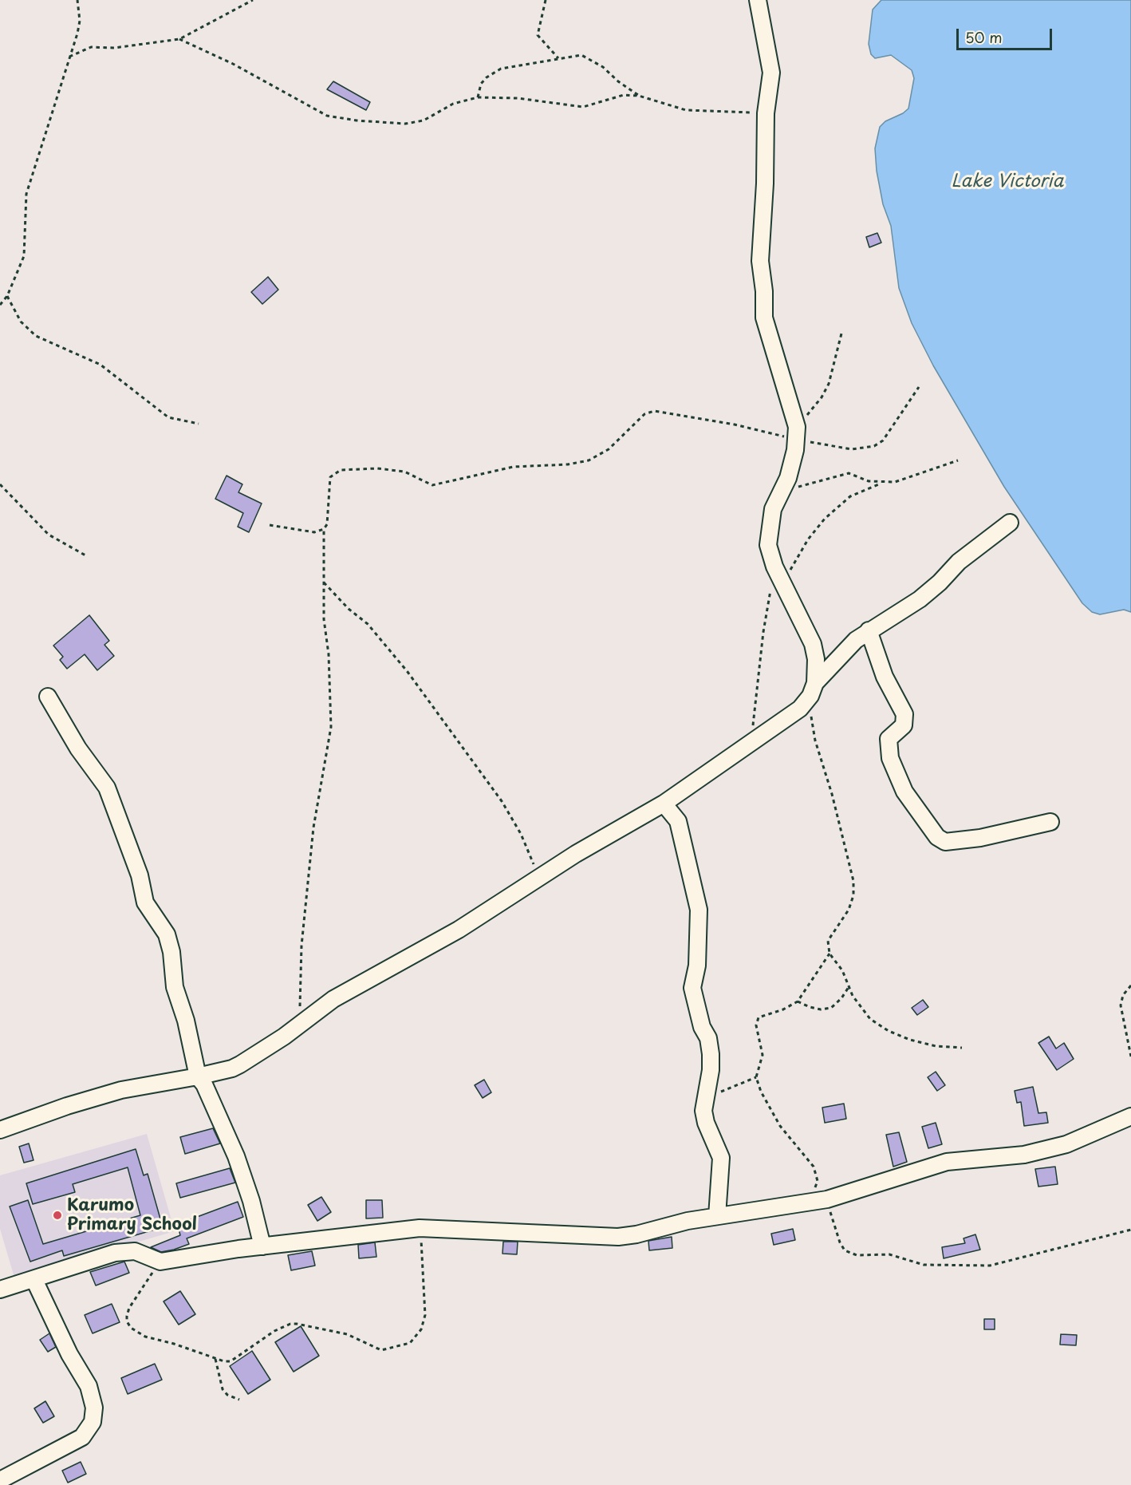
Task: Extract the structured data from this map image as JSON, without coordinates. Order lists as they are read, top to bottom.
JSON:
{
  "water": ["Lake Victoria"],
  "places": ["Karumo Primary School"],
  "scale_bar": "50 m"
}
